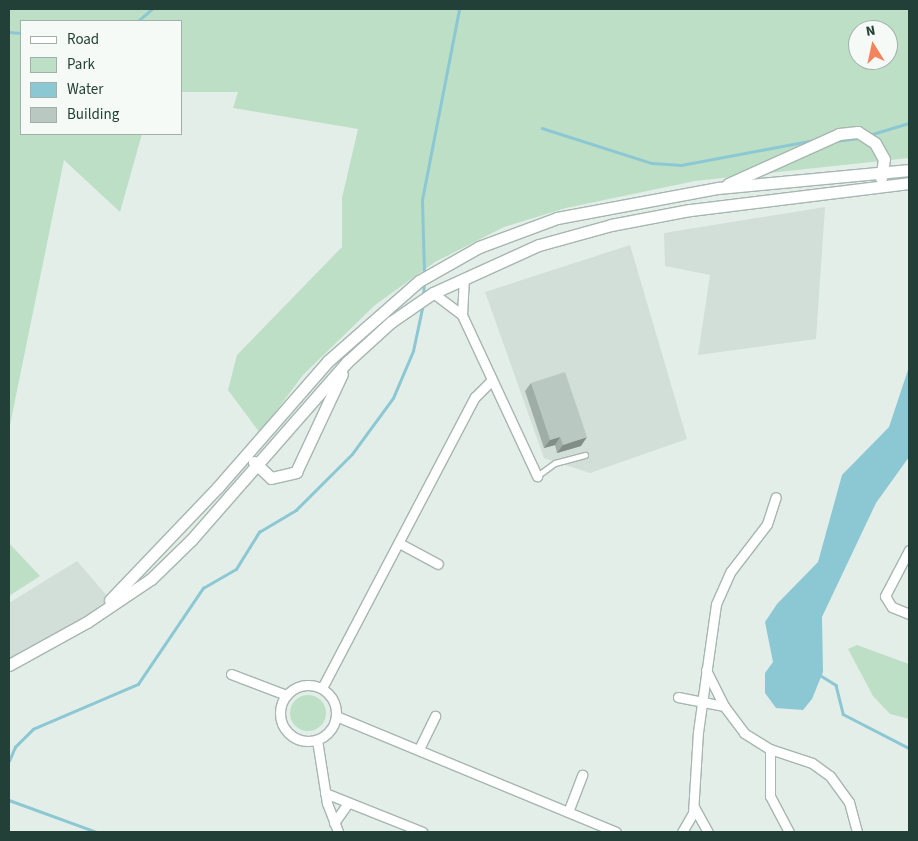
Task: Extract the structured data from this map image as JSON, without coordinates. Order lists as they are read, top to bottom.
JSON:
{
  "legend": [
    "Road",
    "Park",
    "Water",
    "Building"
  ],
  "north": "top"
}
